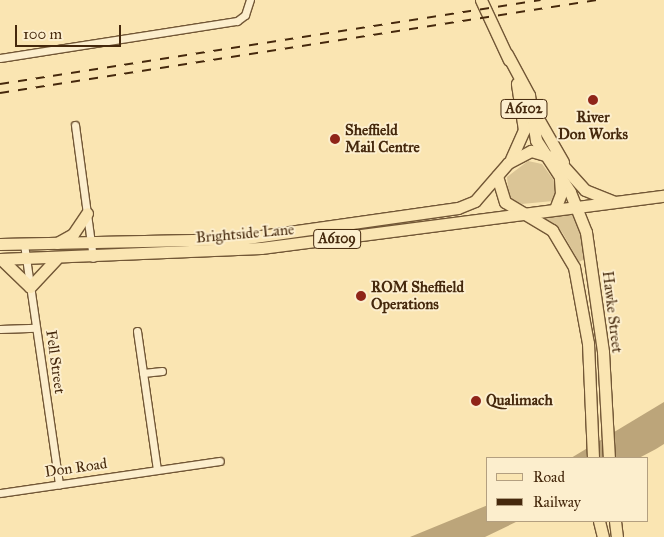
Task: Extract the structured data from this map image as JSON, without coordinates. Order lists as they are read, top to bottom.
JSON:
{
  "streets": {
    "main road": [
      "A6102",
      "Brightside Lane",
      "A6109",
      "Hawke Street"
    ],
    "street": ["Fell Street", "Don Road"]
  },
  "crossings": [
    ["A6102", "Brightside Lane"],
    ["A6102", "Hawke Street"],
    ["Brightside Lane", "Hawke Street"],
    ["Brightside Lane", "Fell Street"],
    ["Fell Street", "Don Road"]
  ],
  "places": [
    "River Don Works",
    "Sheffield Mail Centre",
    "ROM Sheffield Operations",
    "Qualimach"
  ],
  "legend": ["Road", "Railway"],
  "scale_bar": "100 m"
}
